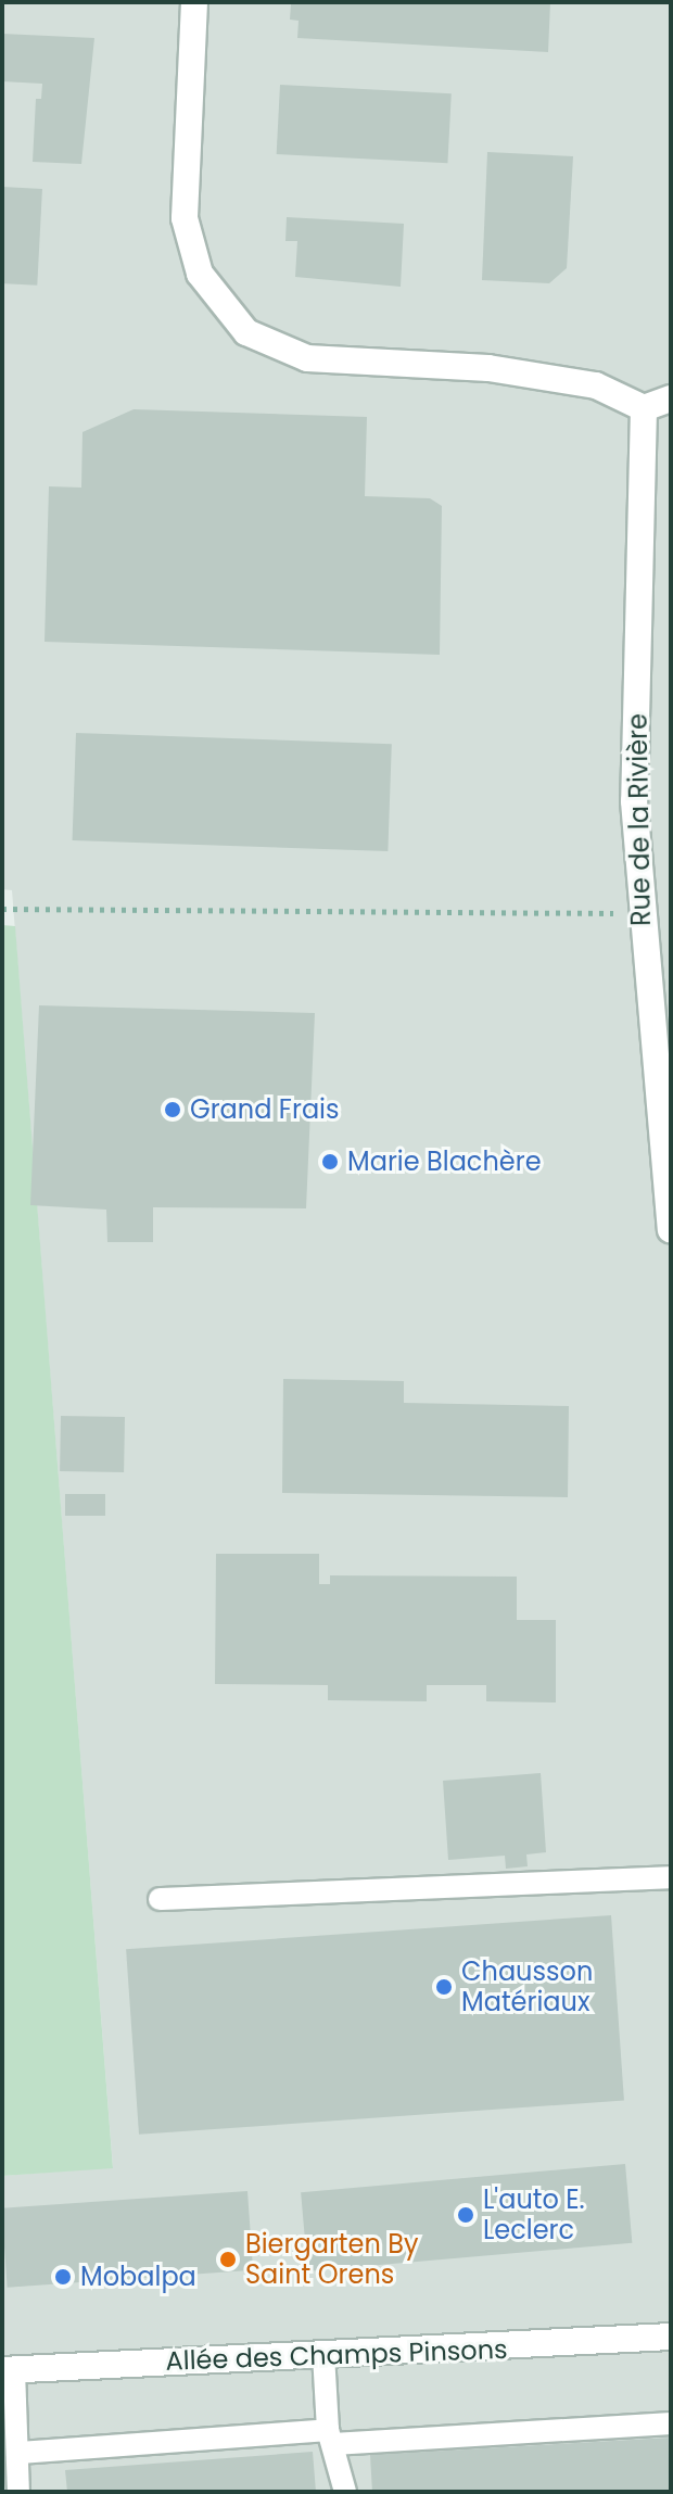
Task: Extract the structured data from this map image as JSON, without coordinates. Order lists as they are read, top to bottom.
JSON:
{
  "streets": {
    "street": ["Rue de la Rivière", "Allée des Champs Pinsons"]
  },
  "places": [
    "Grand Frais",
    "Marie Blachère",
    "Chausson Matériaux",
    "L'auto E. Leclerc",
    "Biergarten By Saint Orens",
    "Mobalpa"
  ]
}
